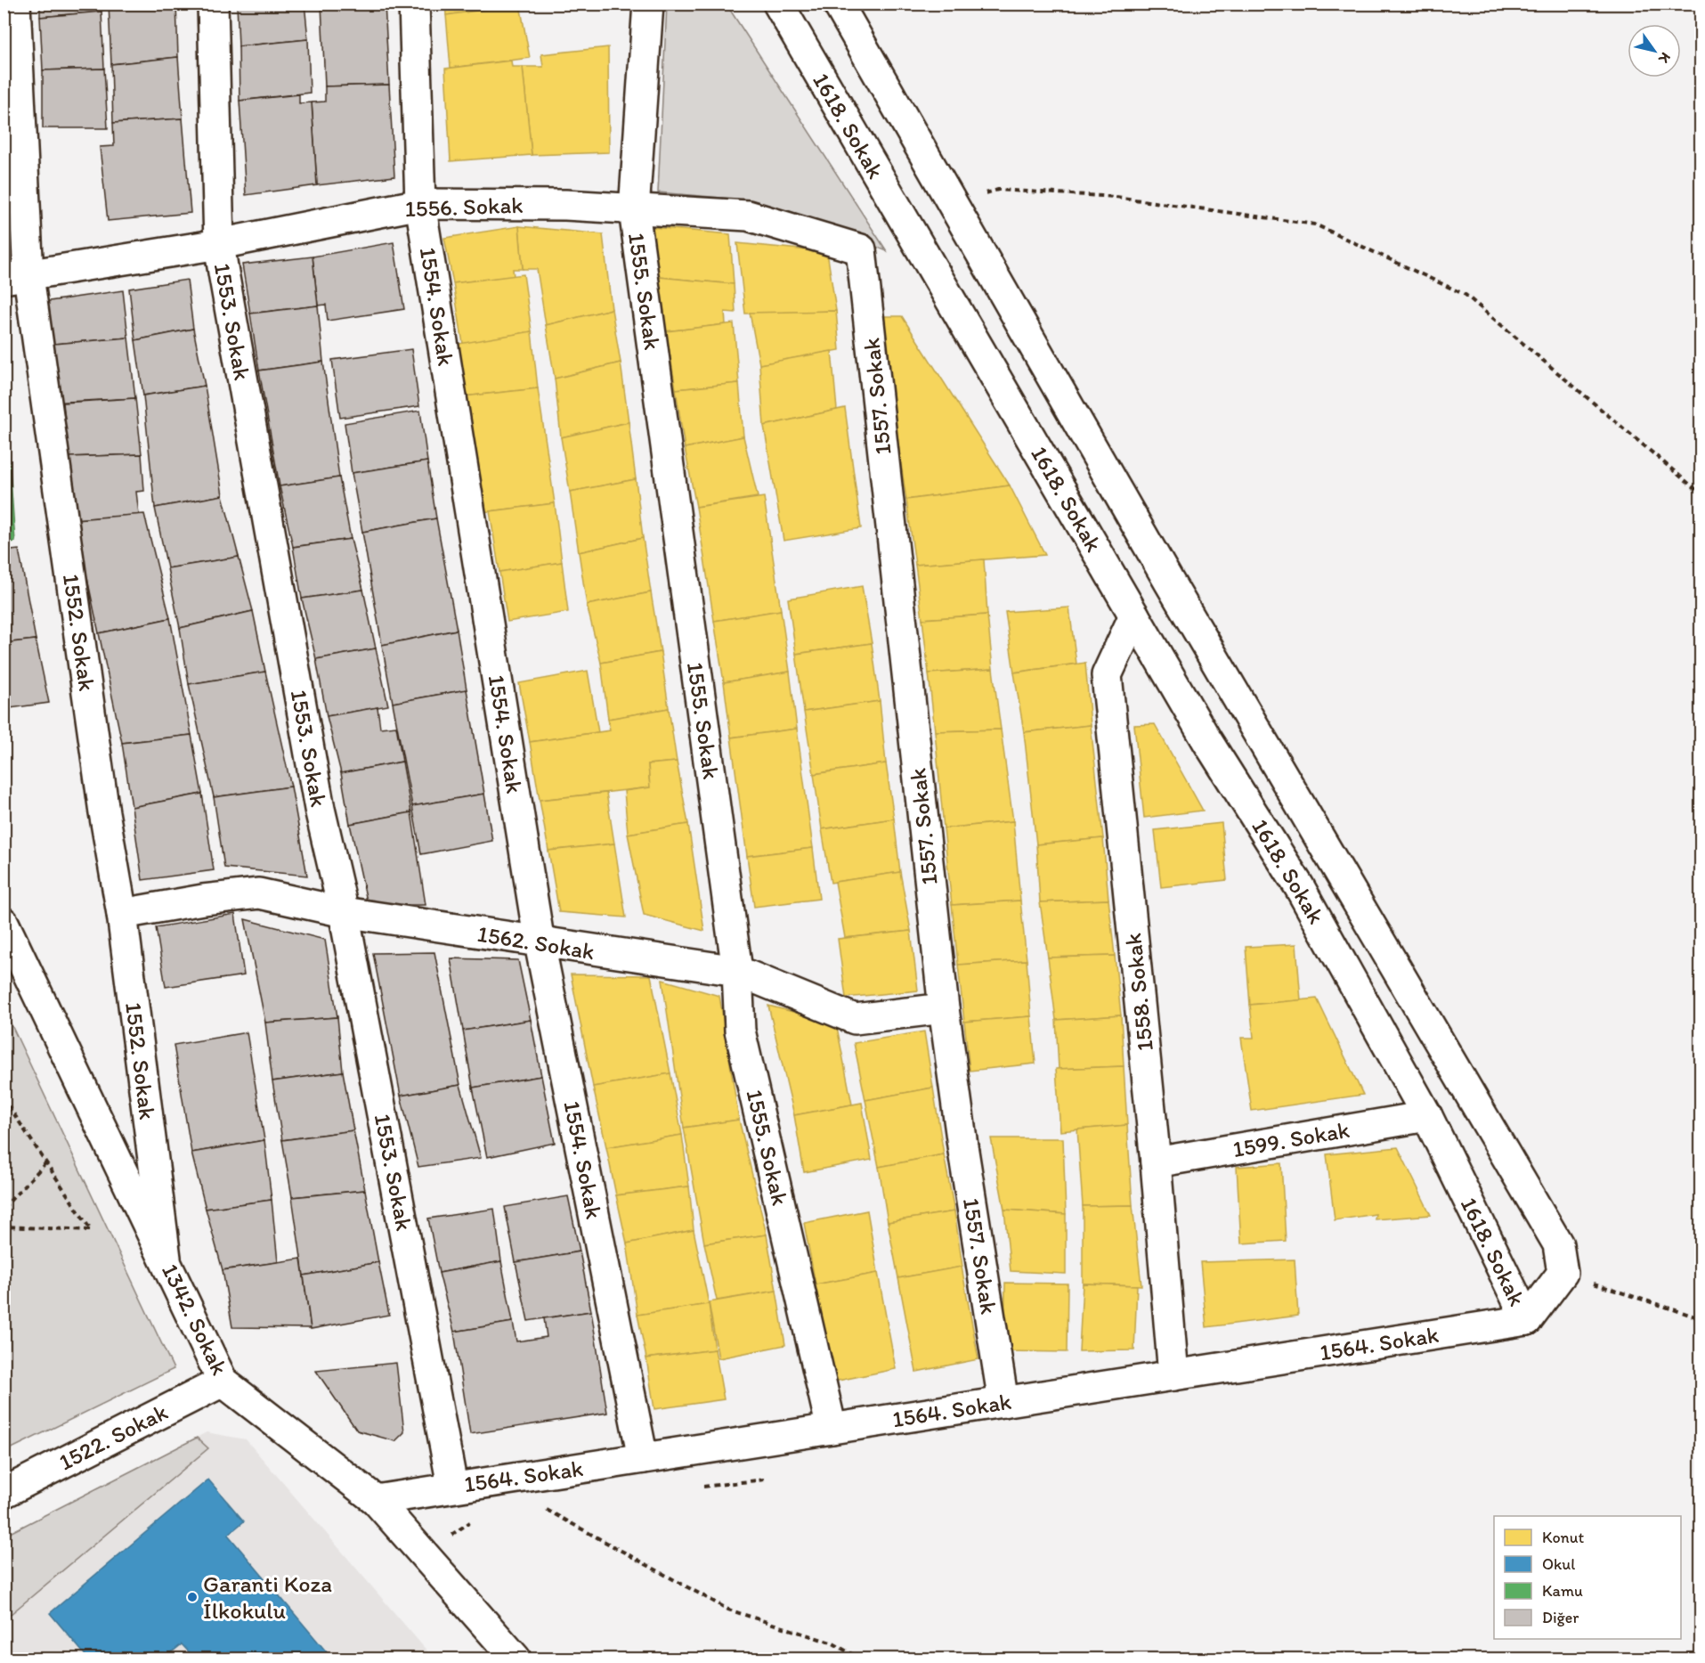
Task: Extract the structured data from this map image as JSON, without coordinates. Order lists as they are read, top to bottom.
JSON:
{
  "streets": {
    "street": [
      "1618. Sokak",
      "1556. Sokak",
      "1555. Sokak",
      "1554. Sokak",
      "1553. Sokak",
      "1557. Sokak",
      "1552. Sokak",
      "1562. Sokak",
      "1558. Sokak",
      "1599. Sokak",
      "1342. Sokak",
      "1564. Sokak",
      "1522. Sokak"
    ]
  },
  "crossings": [
    ["1618. Sokak", "1558. Sokak"],
    ["1618. Sokak", "1599. Sokak"],
    ["1618. Sokak", "1564. Sokak"],
    ["1556. Sokak", "1555. Sokak"],
    ["1556. Sokak", "1554. Sokak"],
    ["1556. Sokak", "1553. Sokak"],
    ["1556. Sokak", "1557. Sokak"],
    ["1556. Sokak", "1552. Sokak"],
    ["1555. Sokak", "1562. Sokak"],
    ["1555. Sokak", "1564. Sokak"],
    ["1554. Sokak", "1562. Sokak"],
    ["1554. Sokak", "1564. Sokak"],
    ["1553. Sokak", "1562. Sokak"],
    ["1553. Sokak", "1564. Sokak"],
    ["1557. Sokak", "1562. Sokak"],
    ["1557. Sokak", "1564. Sokak"],
    ["1552. Sokak", "1562. Sokak"],
    ["1552. Sokak", "1342. Sokak"],
    ["1558. Sokak", "1599. Sokak"],
    ["1558. Sokak", "1564. Sokak"],
    ["1342. Sokak", "1564. Sokak"],
    ["1342. Sokak", "1522. Sokak"]
  ],
  "places": ["Garanti Koza İlkokulu"],
  "legend": [
    "Konut",
    "Okul",
    "Kamu",
    "Diğer"
  ],
  "north": "bottom right"
}
